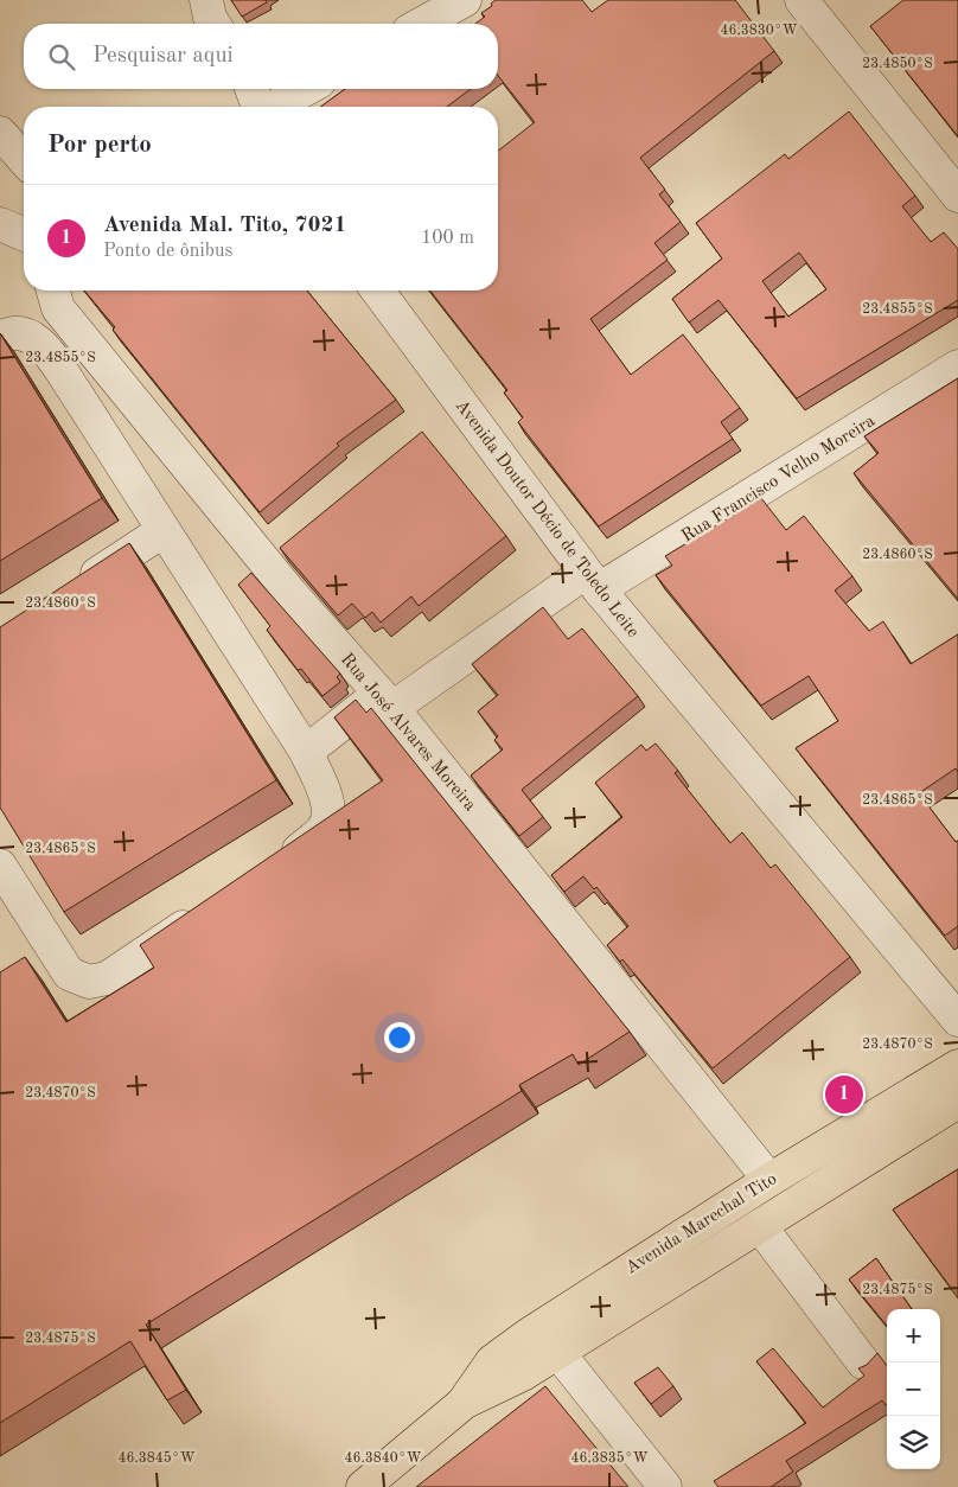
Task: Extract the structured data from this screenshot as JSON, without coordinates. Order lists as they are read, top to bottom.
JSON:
{
  "streets": {
    "main road": ["Avenida Marechal Tito"],
    "street": ["Rua Francisco Velho Moreira", "Avenida Doutor Décio de Toledo Leite", "Rua José Alvares Moreira"]
  },
  "crossings": [
    ["Rua Francisco Velho Moreira", "Avenida Doutor Décio de Toledo Leite"],
    ["Rua Francisco Velho Moreira", "Rua José Alvares Moreira"],
    ["Rua José Alvares Moreira", "Avenida Marechal Tito"]
  ],
  "page": {
    "search": "Pesquisar aqui",
    "heading": "Por perto",
    "list": [
      {
        "mark": "1",
        "name": "Avenida Mal. Tito, 7021",
        "note": "Ponto de ônibus",
        "value": "100 m"
      }
    ],
    "pins": "1",
    "map_buttons": ["+", "−"]
  },
  "coordinates": [
    "46.3830°W",
    "23.4850°S",
    "23.4855°S",
    "23.4860°S",
    "23.4865°S",
    "23.4870°S",
    "23.4875°S",
    "46.3845°W",
    "46.3840°W",
    "46.3835°W"
  ]
}
